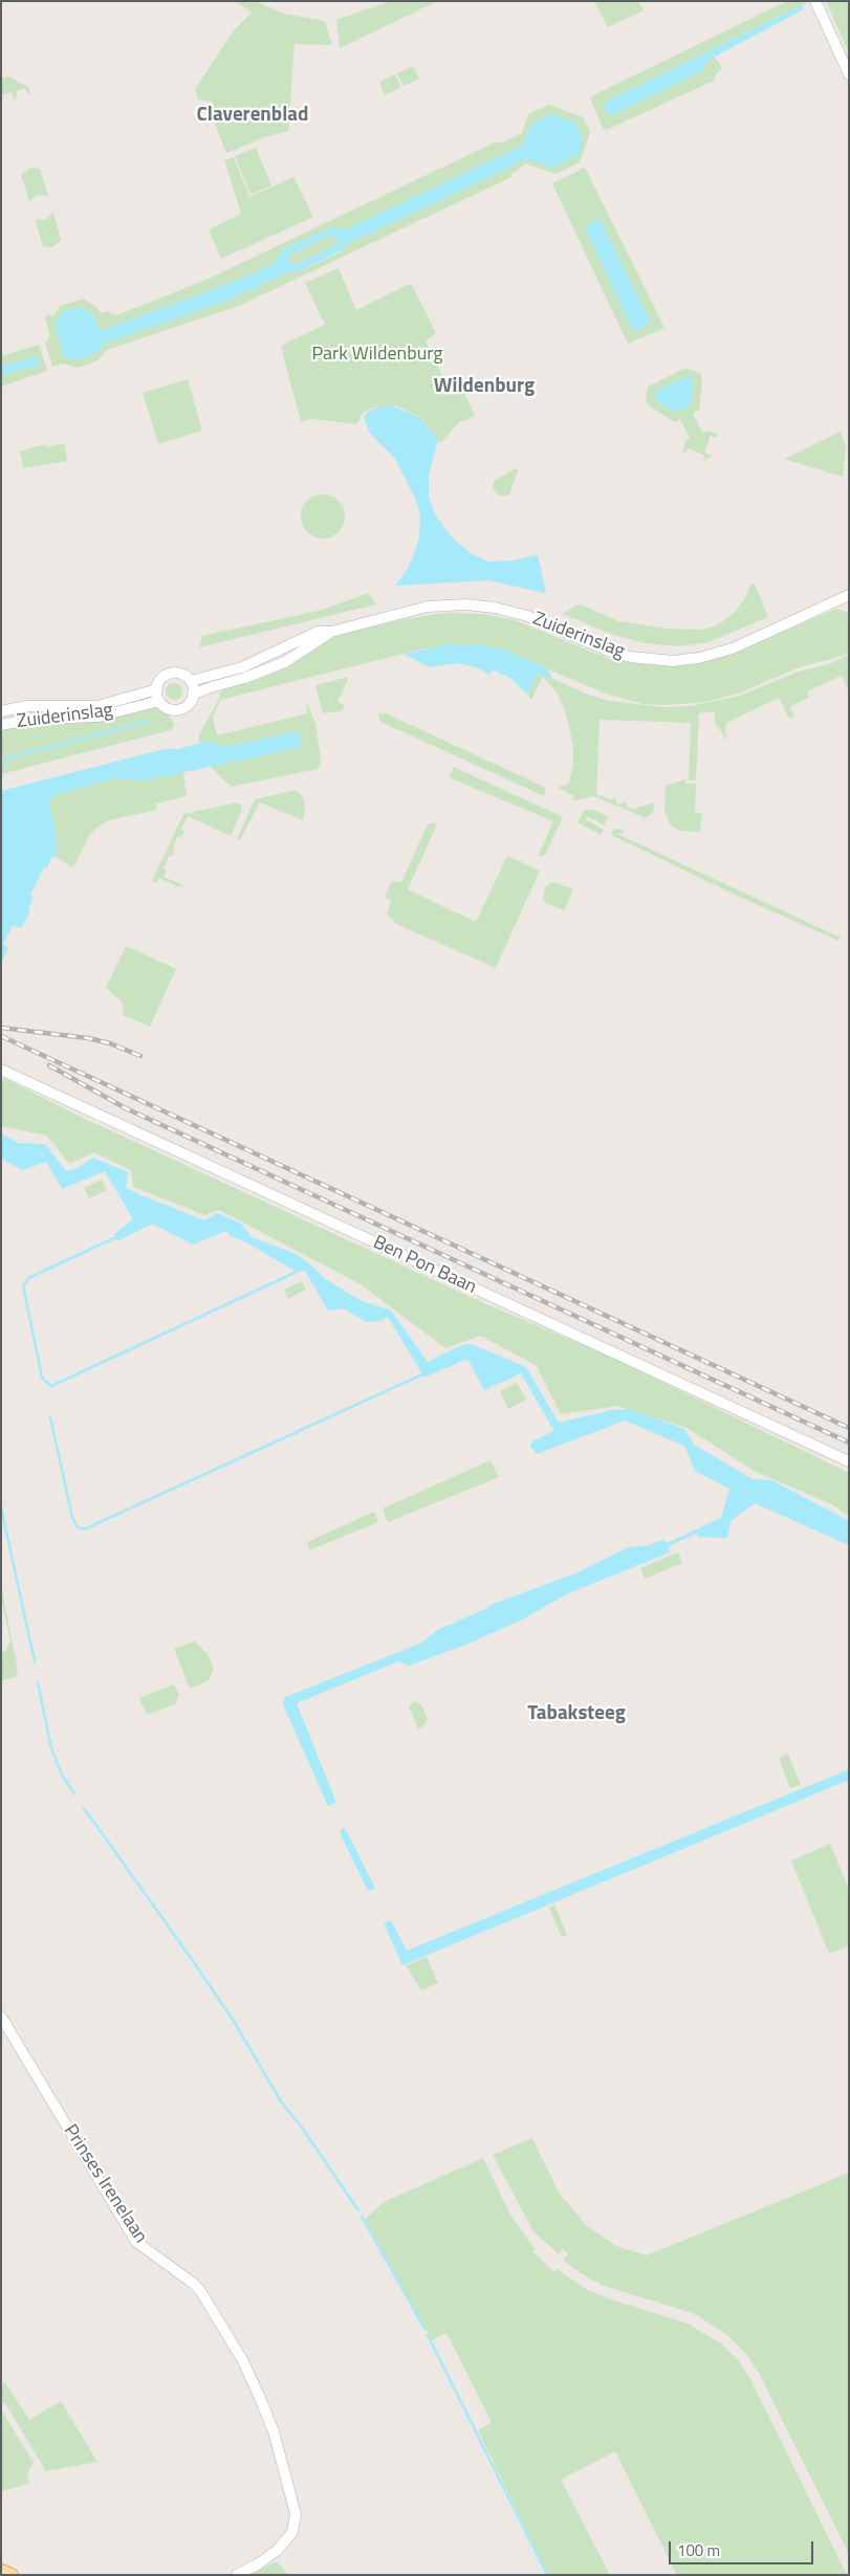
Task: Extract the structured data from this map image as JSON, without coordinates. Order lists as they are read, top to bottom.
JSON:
{
  "streets": {
    "street": ["Zuiderinslag", "Ben Pon Baan", "Prinses Irenelaan"]
  },
  "districts": ["Claverenblad", "Wildenburg", "Tabaksteeg"],
  "parks": ["Park Wildenburg"],
  "scale_bar": "100 m"
}
